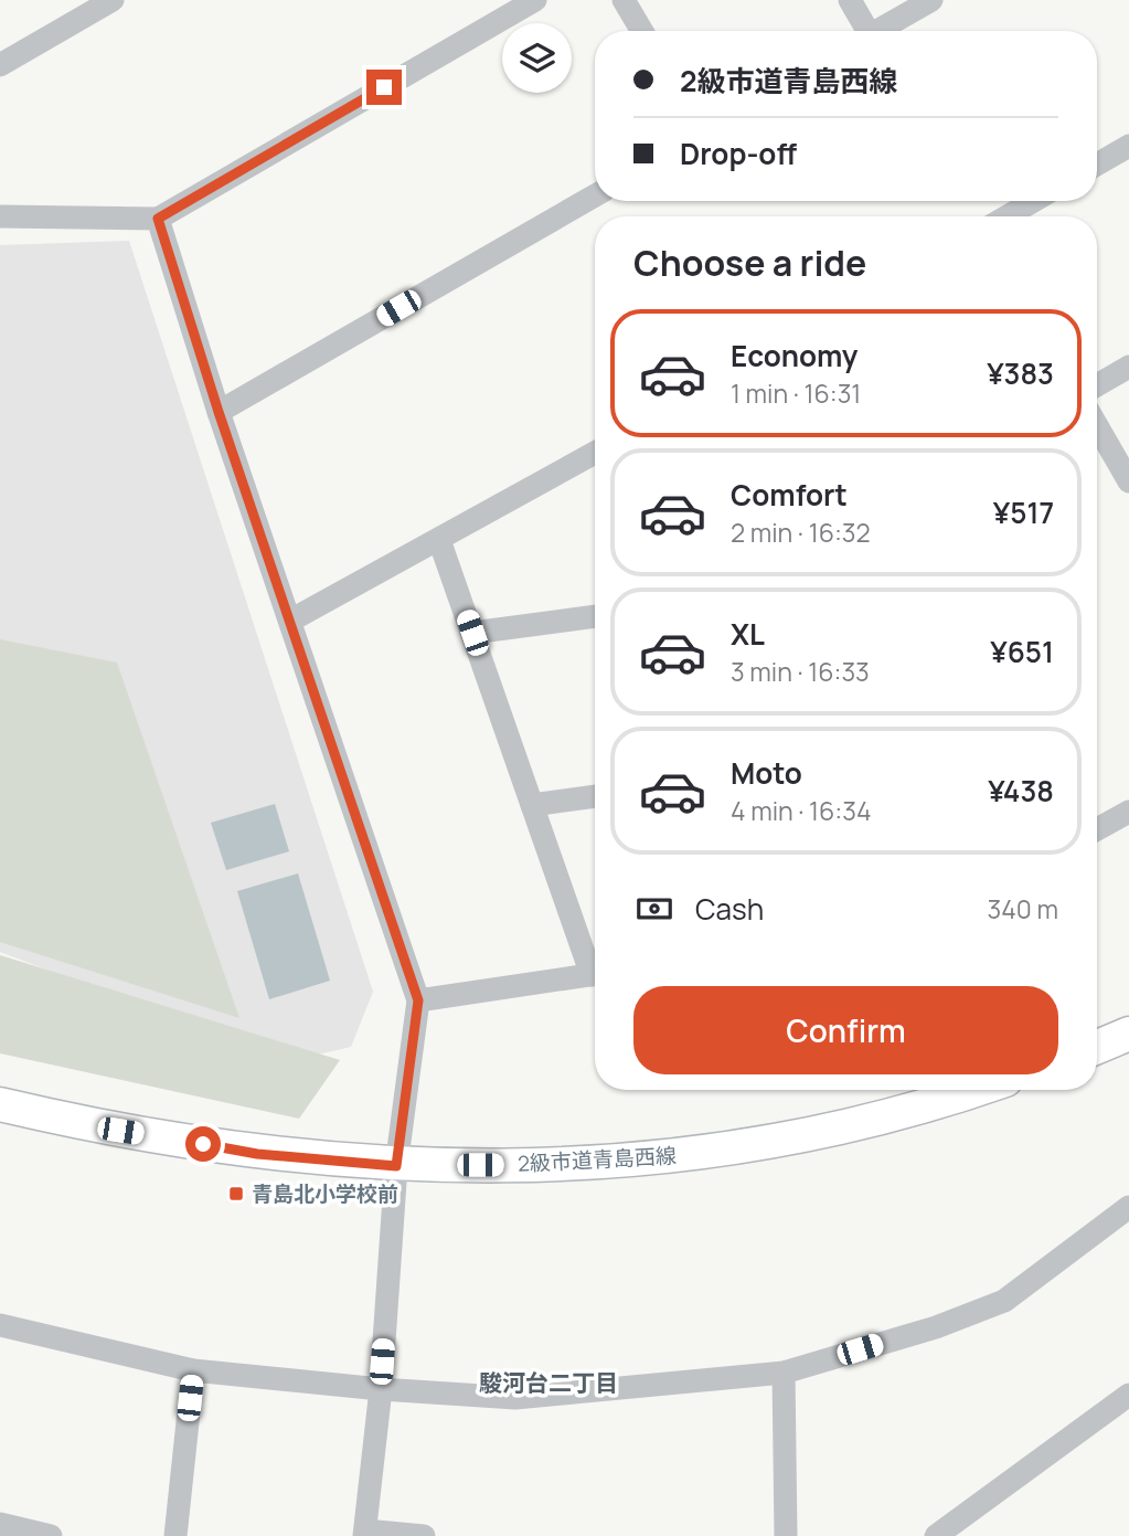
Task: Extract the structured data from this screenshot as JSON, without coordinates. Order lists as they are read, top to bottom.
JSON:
{
  "streets": {
    "street": ["2級市道青島西線"]
  },
  "districts": ["駿河台二丁目"],
  "places": {
    "transit": ["青島北小学校前"]
  },
  "page": {
    "banner": ["2級市道青島西線", "Drop-off"],
    "heading": "Choose a ride",
    "list": [
      {
        "name": "Economy",
        "note": "1 min · 16:31",
        "value": "¥383"
      },
      {
        "name": "Comfort",
        "note": "2 min · 16:32",
        "value": "¥517"
      },
      {
        "name": "XL",
        "note": "3 min · 16:33",
        "value": "¥651"
      },
      {
        "name": "Moto",
        "note": "4 min · 16:34",
        "value": "¥438"
      }
    ],
    "pay": ["Cash", "340 m"],
    "buttons": "Confirm"
  }
}
